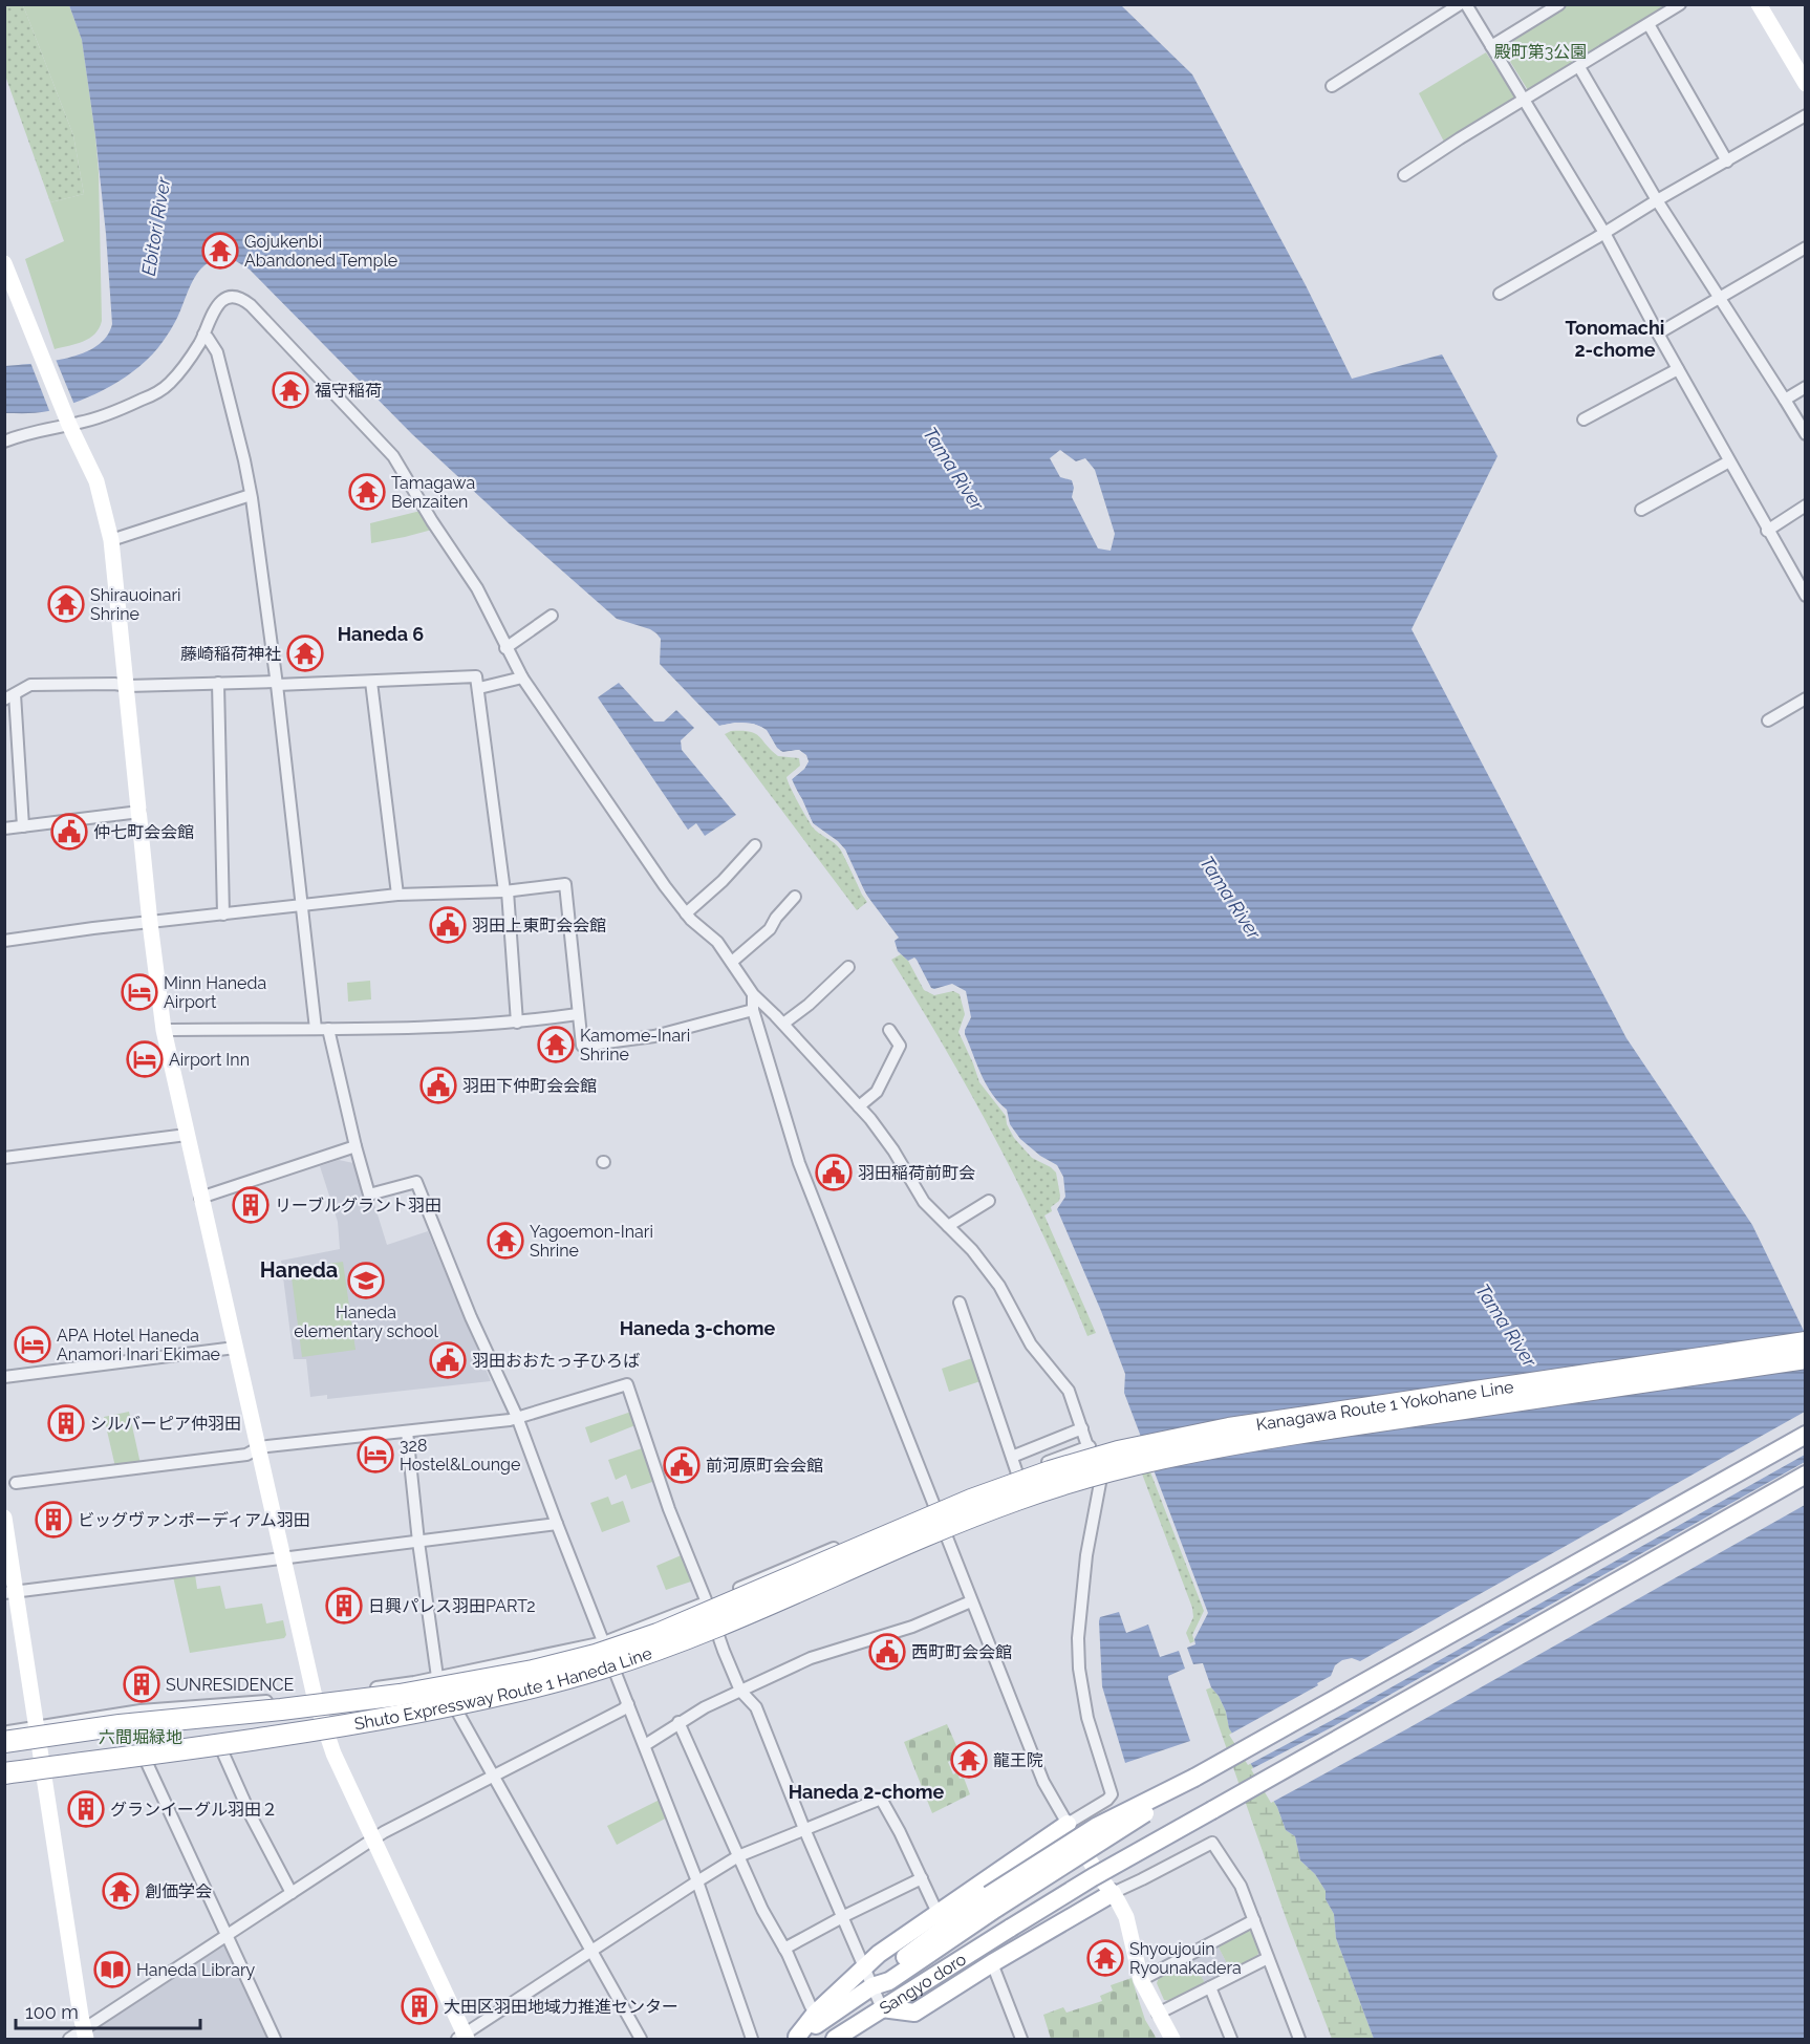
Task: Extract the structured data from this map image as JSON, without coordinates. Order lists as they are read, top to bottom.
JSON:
{
  "streets": {
    "highway": ["Kanagawa Route 1 Yokohane Line", "Shuto Expressway Route 1 Haneda Line"],
    "main road": ["Sangyo doro"]
  },
  "crossings": [
    ["Kanagawa Route 1 Yokohane Line", "Shuto Expressway Route 1 Haneda Line"]
  ],
  "districts": [
    "Tonomachi 2-chome",
    "Haneda 6",
    "Haneda",
    "Haneda 3-chome",
    "Haneda 2-chome"
  ],
  "water": ["Ebitori River", "Tama River"],
  "parks": ["殿町第3公園", "六間堀緑地"],
  "places": {
    "temple": [
      "Gojukenbi Abandoned Temple",
      "福守稲荷",
      "Tamagawa Benzaiten",
      "Shirauoinari Shrine",
      "藤崎稲荷神社",
      "Kamome-Inari Shrine",
      "Yagoemon-Inari Shrine",
      "龍王院",
      "創価学会",
      "Shyoujouin Ryounakadera"
    ],
    "public building": [
      "仲七町会会館",
      "羽田上東町会会館",
      "羽田下仲町会会館",
      "羽田稲荷前町会",
      "羽田おおたっ子ひろば",
      "前河原町会会館",
      "西町町会会館"
    ],
    "hotel": [
      "Minn Haneda Airport",
      "Airport Inn",
      "APA Hotel Haneda Anamori Inari Ekimae",
      "328 Hostel&Lounge"
    ],
    "building": [
      "リーブルグラント羽田",
      "シルバーピア仲羽田",
      "ビッグヴァンポーディアム羽田",
      "日興パレス羽田PART2",
      "SUNRESIDENCE",
      "グランイーグル羽田２",
      "大田区羽田地域力推進センター"
    ],
    "school or university": ["Haneda elementary school"],
    "library": ["Haneda Library"]
  },
  "scale_bar": "100 m"
}
